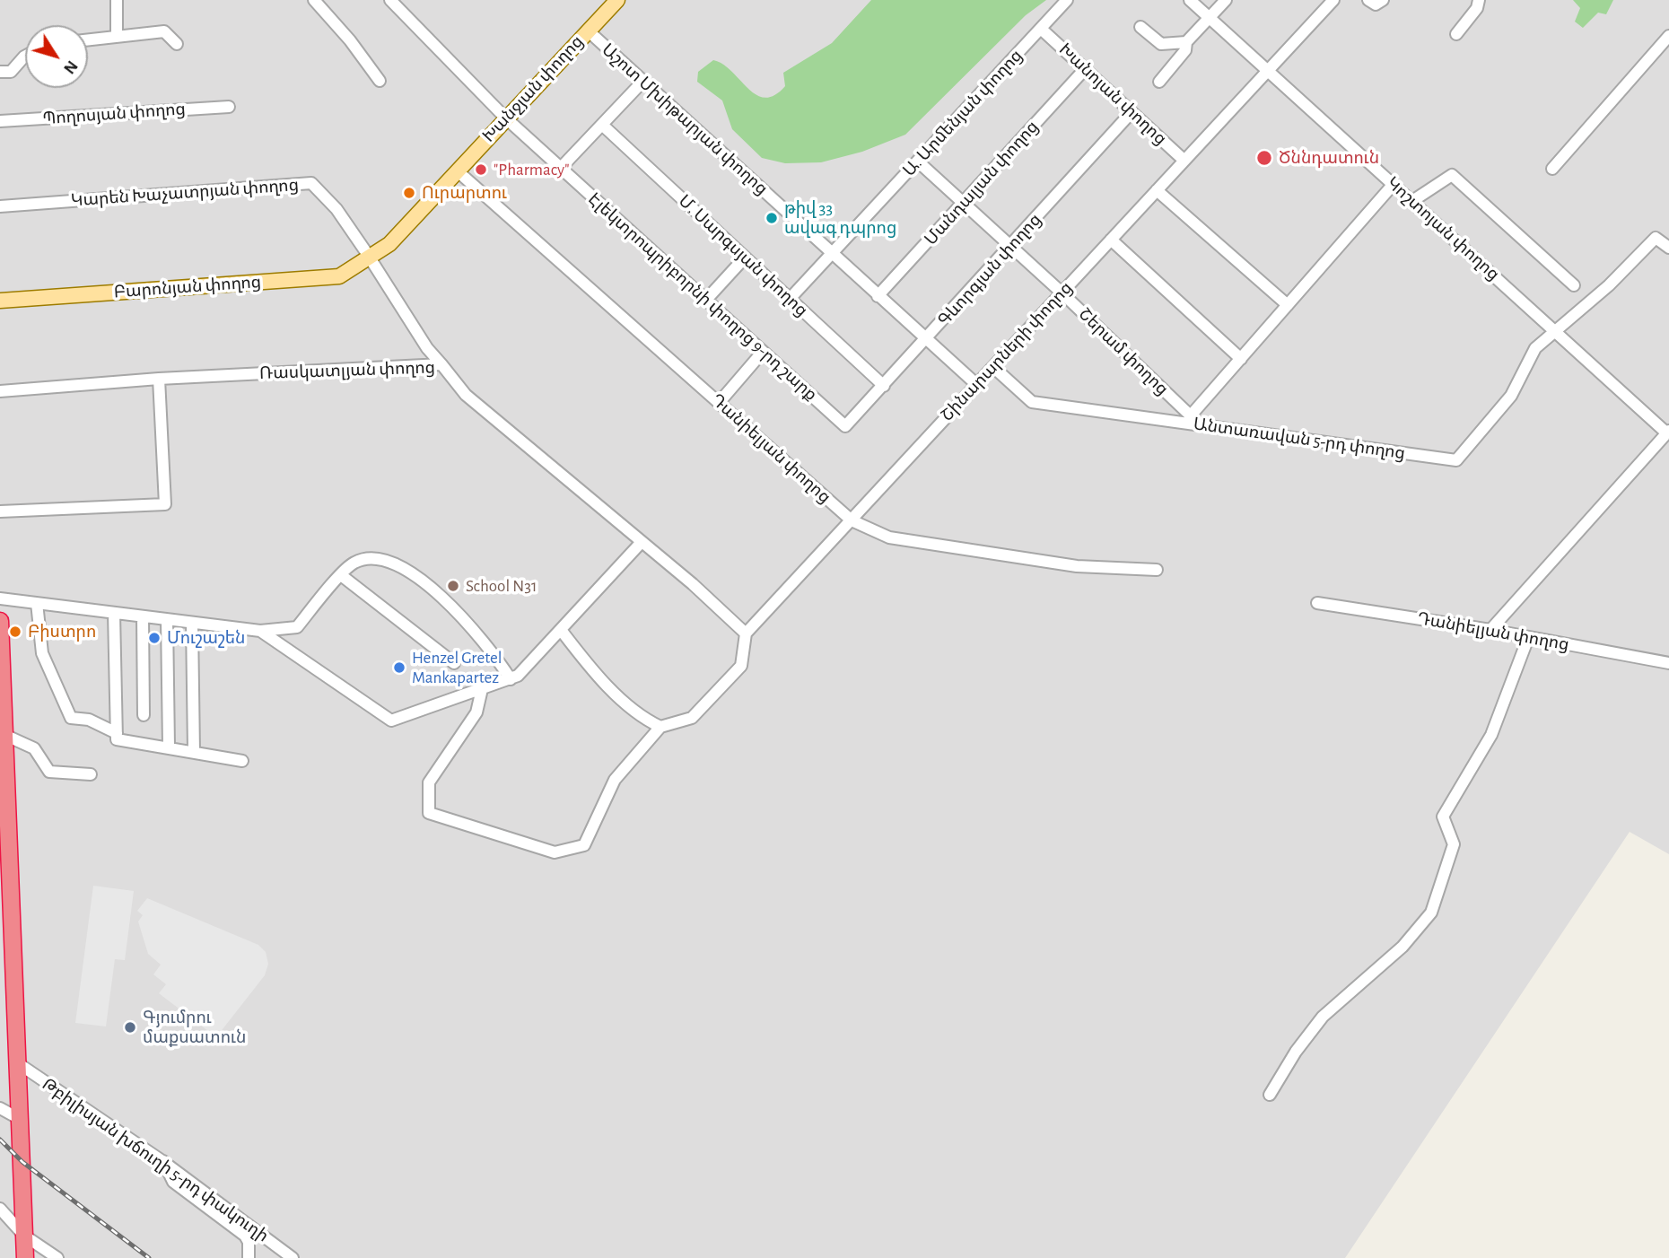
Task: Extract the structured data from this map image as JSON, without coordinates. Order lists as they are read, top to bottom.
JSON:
{
  "streets": {
    "main road": ["Խանջյան փողոց", "Բարոնյան փողոց"],
    "street": [
      "Խանոյան փողոց",
      "Ա. Արմենյան փողոց",
      "Պողոսյան փողոց",
      "Աշոտ Մխիթարյան փողոց",
      "Մանդալյան փողոց",
      "Կարեն Խաչատրյան փողոց",
      "Կոշտոյան փողոց",
      "Մ. Սարգսյան փողոց",
      "Գևորգյան փողոց",
      "Էլեկտրոպրիբորնի փողոց 9-րդ շարք",
      "Շինարարների փողոց",
      "Շերամ փողոց",
      "Ռասկատլյան փողոց",
      "Անտառավան 5-րդ փողոց",
      "Դանիելյան փողոց",
      "Թբիլիսյան խճուղի 5-րդ փակուղի"
    ]
  },
  "crossings": [
    ["Խանջյան փողոց", "Աշոտ Մխիթարյան փողոց"],
    ["Խանջյան փողոց", "Կարեն Խաչատրյան փողոց"],
    ["Խանջյան փողոց", "Բարոնյան փողոց"],
    ["Խանջյան փողոց", "Էլեկտրոպրիբորնի փողոց 9-րդ շարք"],
    ["Խանջյան փողոց", "Դանիելյան փողոց"],
    ["Խանոյան փողոց", "Ա. Արմենյան փողոց"],
    ["Խանոյան փողոց", "Մանդալյան փողոց"],
    ["Խանոյան փողոց", "Գևորգյան փողոց"],
    ["Խանոյան փողոց", "Շինարարների փողոց"],
    ["Ա. Արմենյան փողոց", "Աշոտ Մխիթարյան փողոց"],
    ["Ա. Արմենյան փողոց", "Մ. Սարգսյան փողոց"],
    ["Ա. Արմենյան փողոց", "Շերամ փողոց"],
    ["Աշոտ Մխիթարյան փողոց", "Մանդալյան փողոց"],
    ["Աշոտ Մխիթարյան փողոց", "Գևորգյան փողոց"],
    ["Աշոտ Մխիթարյան փողոց", "Շինարարների փողոց"],
    ["Մանդալյան փողոց", "Շերամ փողոց"],
    ["Կարեն Խաչատրյան փողոց", "Բարոնյան փողոց"],
    ["Կոշտոյան փողոց", "Շինարարների փողոց"],
    ["Կոշտոյան փողոց", "Անտառավան 5-րդ փողոց"],
    ["Մ. Սարգսյան փողոց", "Գևորգյան փողոց"],
    ["Գևորգյան փողոց", "Էլեկտրոպրիբորնի փողոց 9-րդ շարք"],
    ["Գևորգյան փողոց", "Շերամ փողոց"],
    ["Շինարարների փողոց", "Շերամ փողոց"],
    ["Շինարարների փողոց", "Ռասկատլյան փողոց"],
    ["Շինարարների փողոց", "Անտառավան 5-րդ փողոց"],
    ["Շինարարների փողոց", "Դանիելյան փողոց"],
    ["Շերամ փողոց", "Անտառավան 5-րդ փողոց"]
  ],
  "places": [
    "Ծննդատուն",
    "\"Pharmacy\"",
    "Ուրարտու",
    "թիվ 33 ավագ դպրոց",
    "School N31",
    "Բիստրո",
    "Մուշաշեն",
    "Henzel Gretel Mankapartez",
    "Գյումրու մաքսատուն"
  ],
  "north": "bottom right"
}
